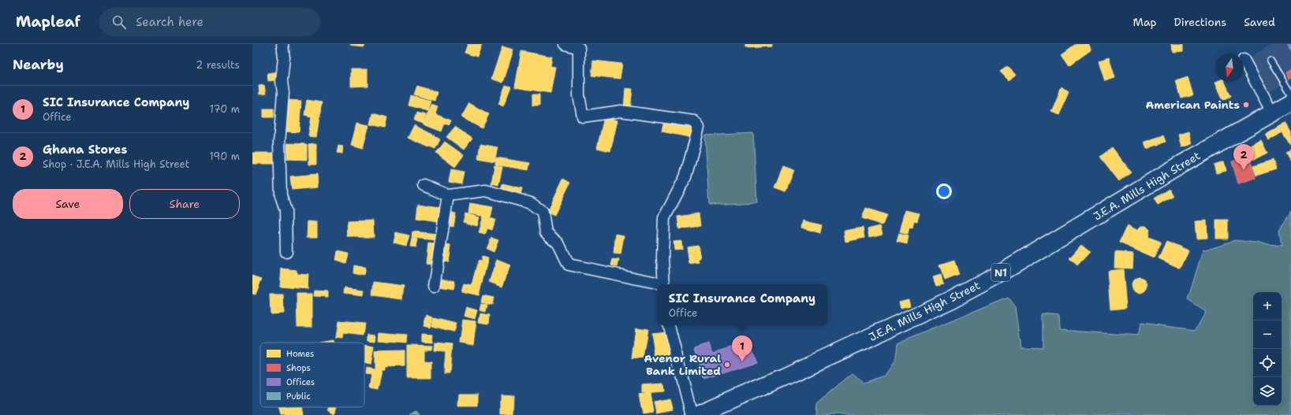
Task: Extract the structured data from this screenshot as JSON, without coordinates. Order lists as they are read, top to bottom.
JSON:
{
  "streets": {
    "highway": ["J.E.A. Mills High Street", "N1"]
  },
  "places": ["American Paints", "Avenor Rural Bank Limited"],
  "legend": [
    "Homes",
    "Shops",
    "Offices",
    "Public"
  ],
  "north": "bottom",
  "page": {
    "header": "Mapleaf",
    "search": "Search here",
    "nav": ["Map", "Directions", "Saved"],
    "heading": ["Nearby", "2 results"],
    "list": [
      {
        "mark": "1",
        "name": "SIC Insurance Company",
        "note": "Office",
        "value": "170 m"
      },
      {
        "mark": "2",
        "name": "Ghana Stores",
        "note": "Shop · J.E.A. Mills High Street",
        "value": "190 m"
      }
    ],
    "pins": ["2", "1"],
    "buttons": ["Save", "Share"],
    "popup": ["SIC Insurance Company", "Office"],
    "map_buttons": ["+", "−"]
  }
}
